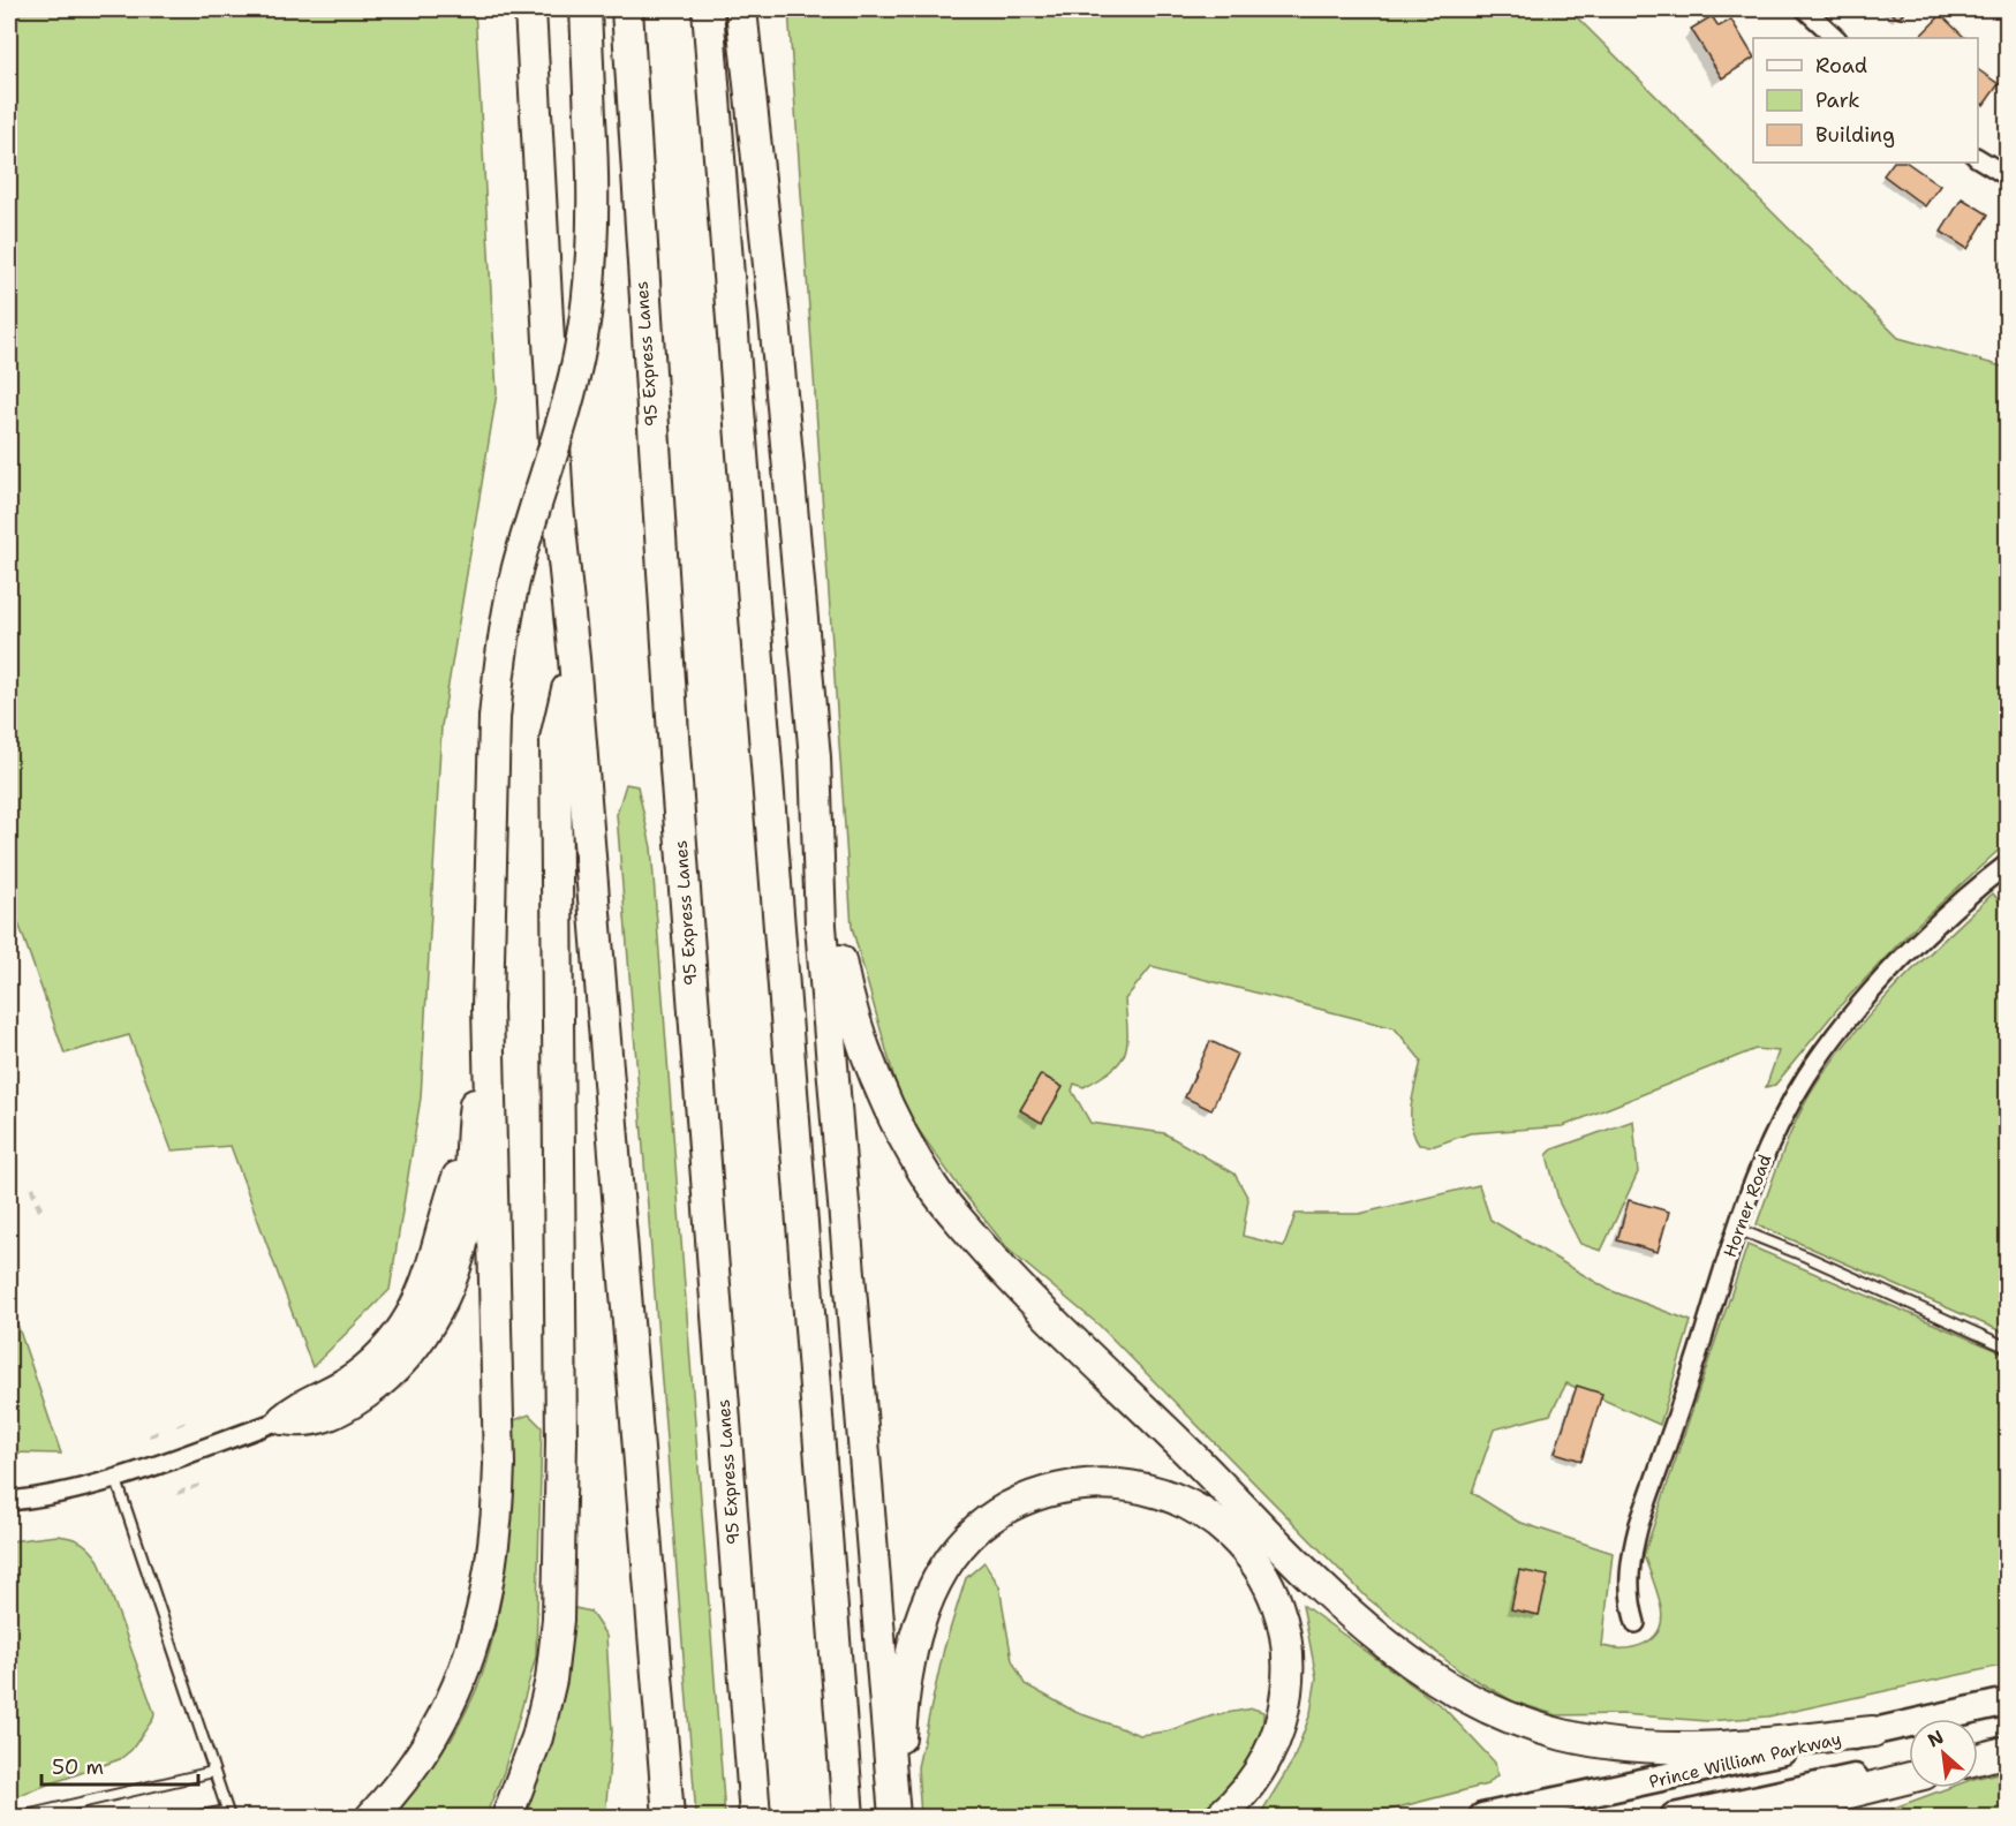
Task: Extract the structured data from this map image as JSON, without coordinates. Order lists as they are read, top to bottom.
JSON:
{
  "streets": {
    "highway": ["95 Express Lanes"],
    "main road": ["Prince William Parkway"],
    "street": ["Horner Road"]
  },
  "legend": ["Road", "Park", "Building"],
  "scale_bar": "50 m",
  "north": "top left"
}
